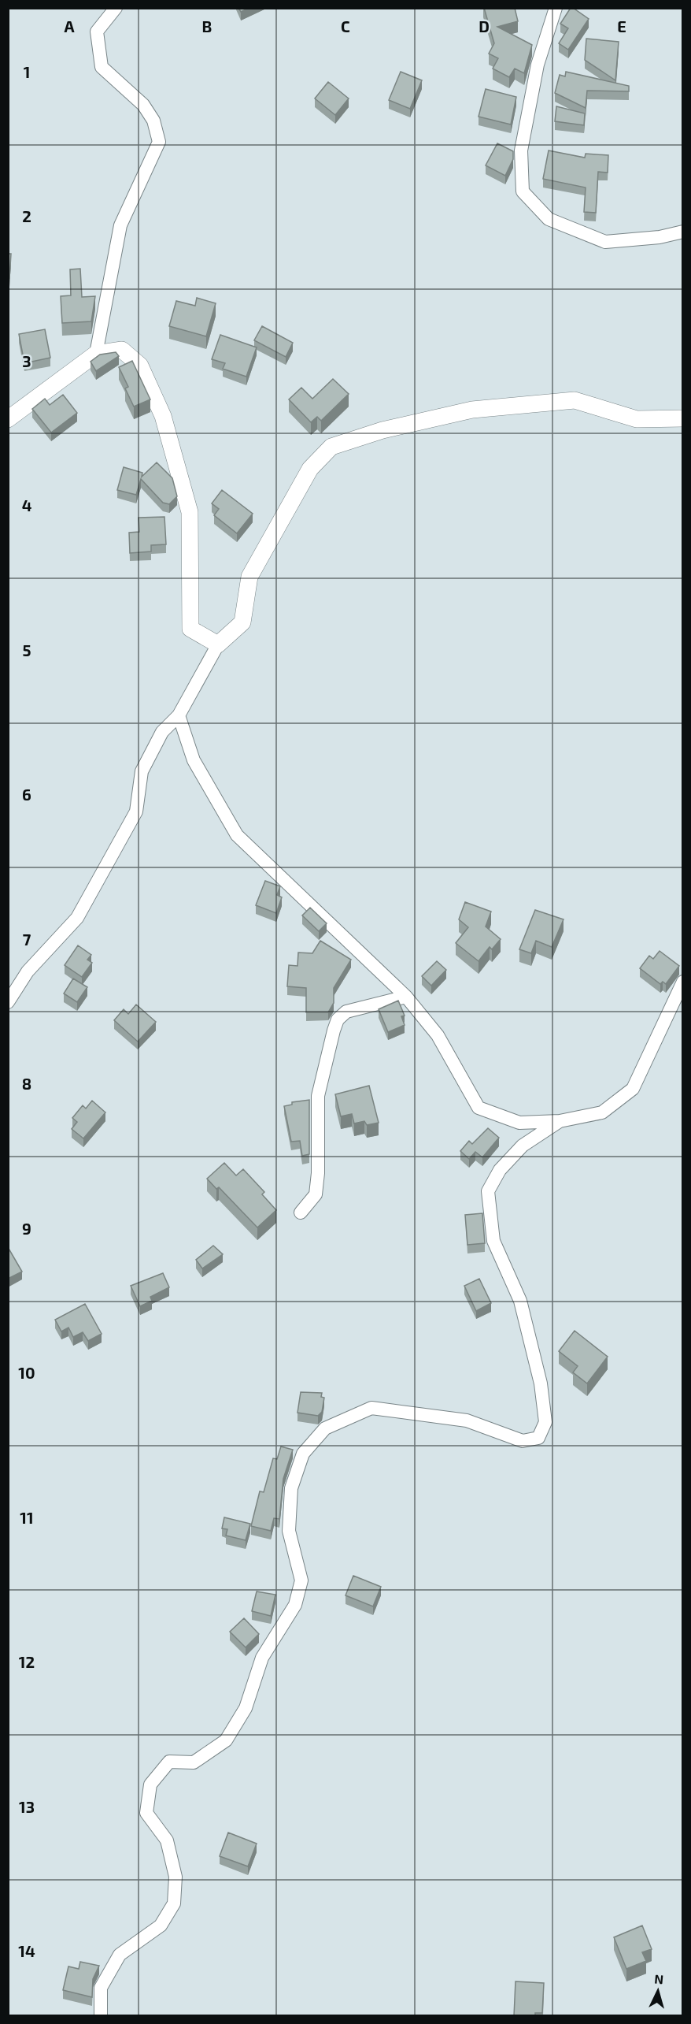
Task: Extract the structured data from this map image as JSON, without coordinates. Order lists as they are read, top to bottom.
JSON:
{
  "north": "top",
  "grid": {
    "columns": [
      "A",
      "B",
      "C",
      "D",
      "E"
    ],
    "rows": [
      "1",
      "2",
      "3",
      "4",
      "5",
      "6",
      "7",
      "8",
      "9",
      "10",
      "11",
      "12",
      "13",
      "14"
    ]
  }
}
